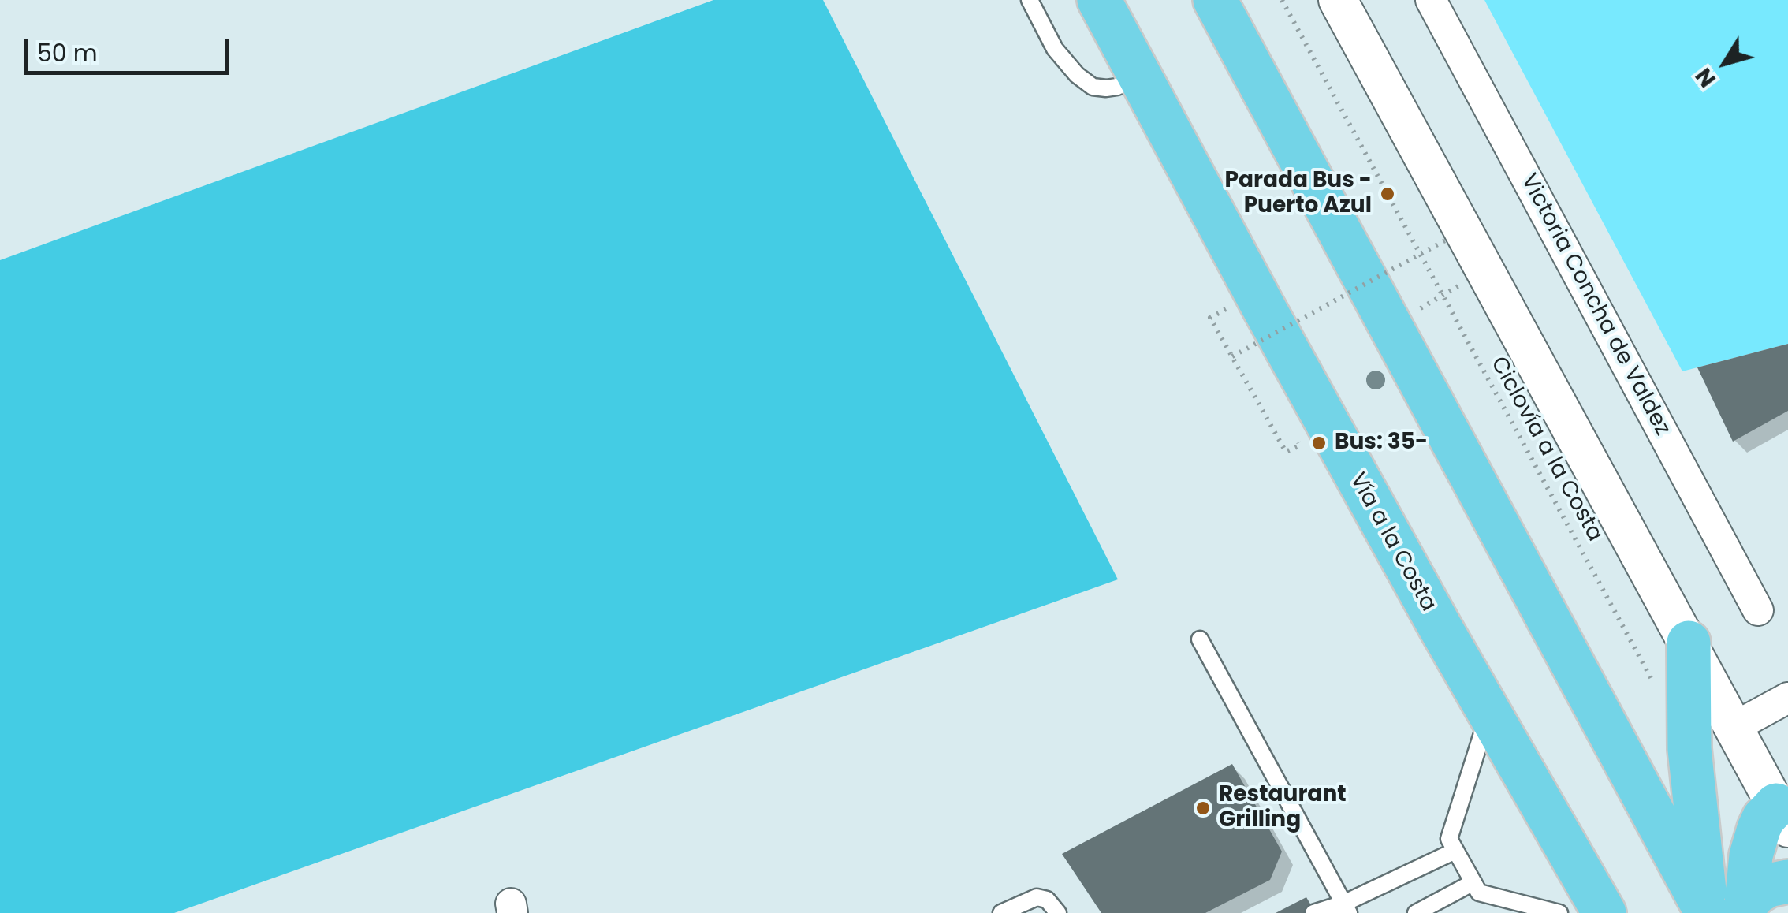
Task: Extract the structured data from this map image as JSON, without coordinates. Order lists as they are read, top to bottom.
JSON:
{
  "streets": {
    "highway": ["Vía a la Costa"],
    "street": ["Victoria Concha de Valdez"],
    "path": ["Ciclovía a la Costa"]
  },
  "places": ["Parada Bus - Puerto Azul", "Bus: 35-", "Restaurant Grilling"],
  "scale_bar": "50 m",
  "north": "bottom left"
}
